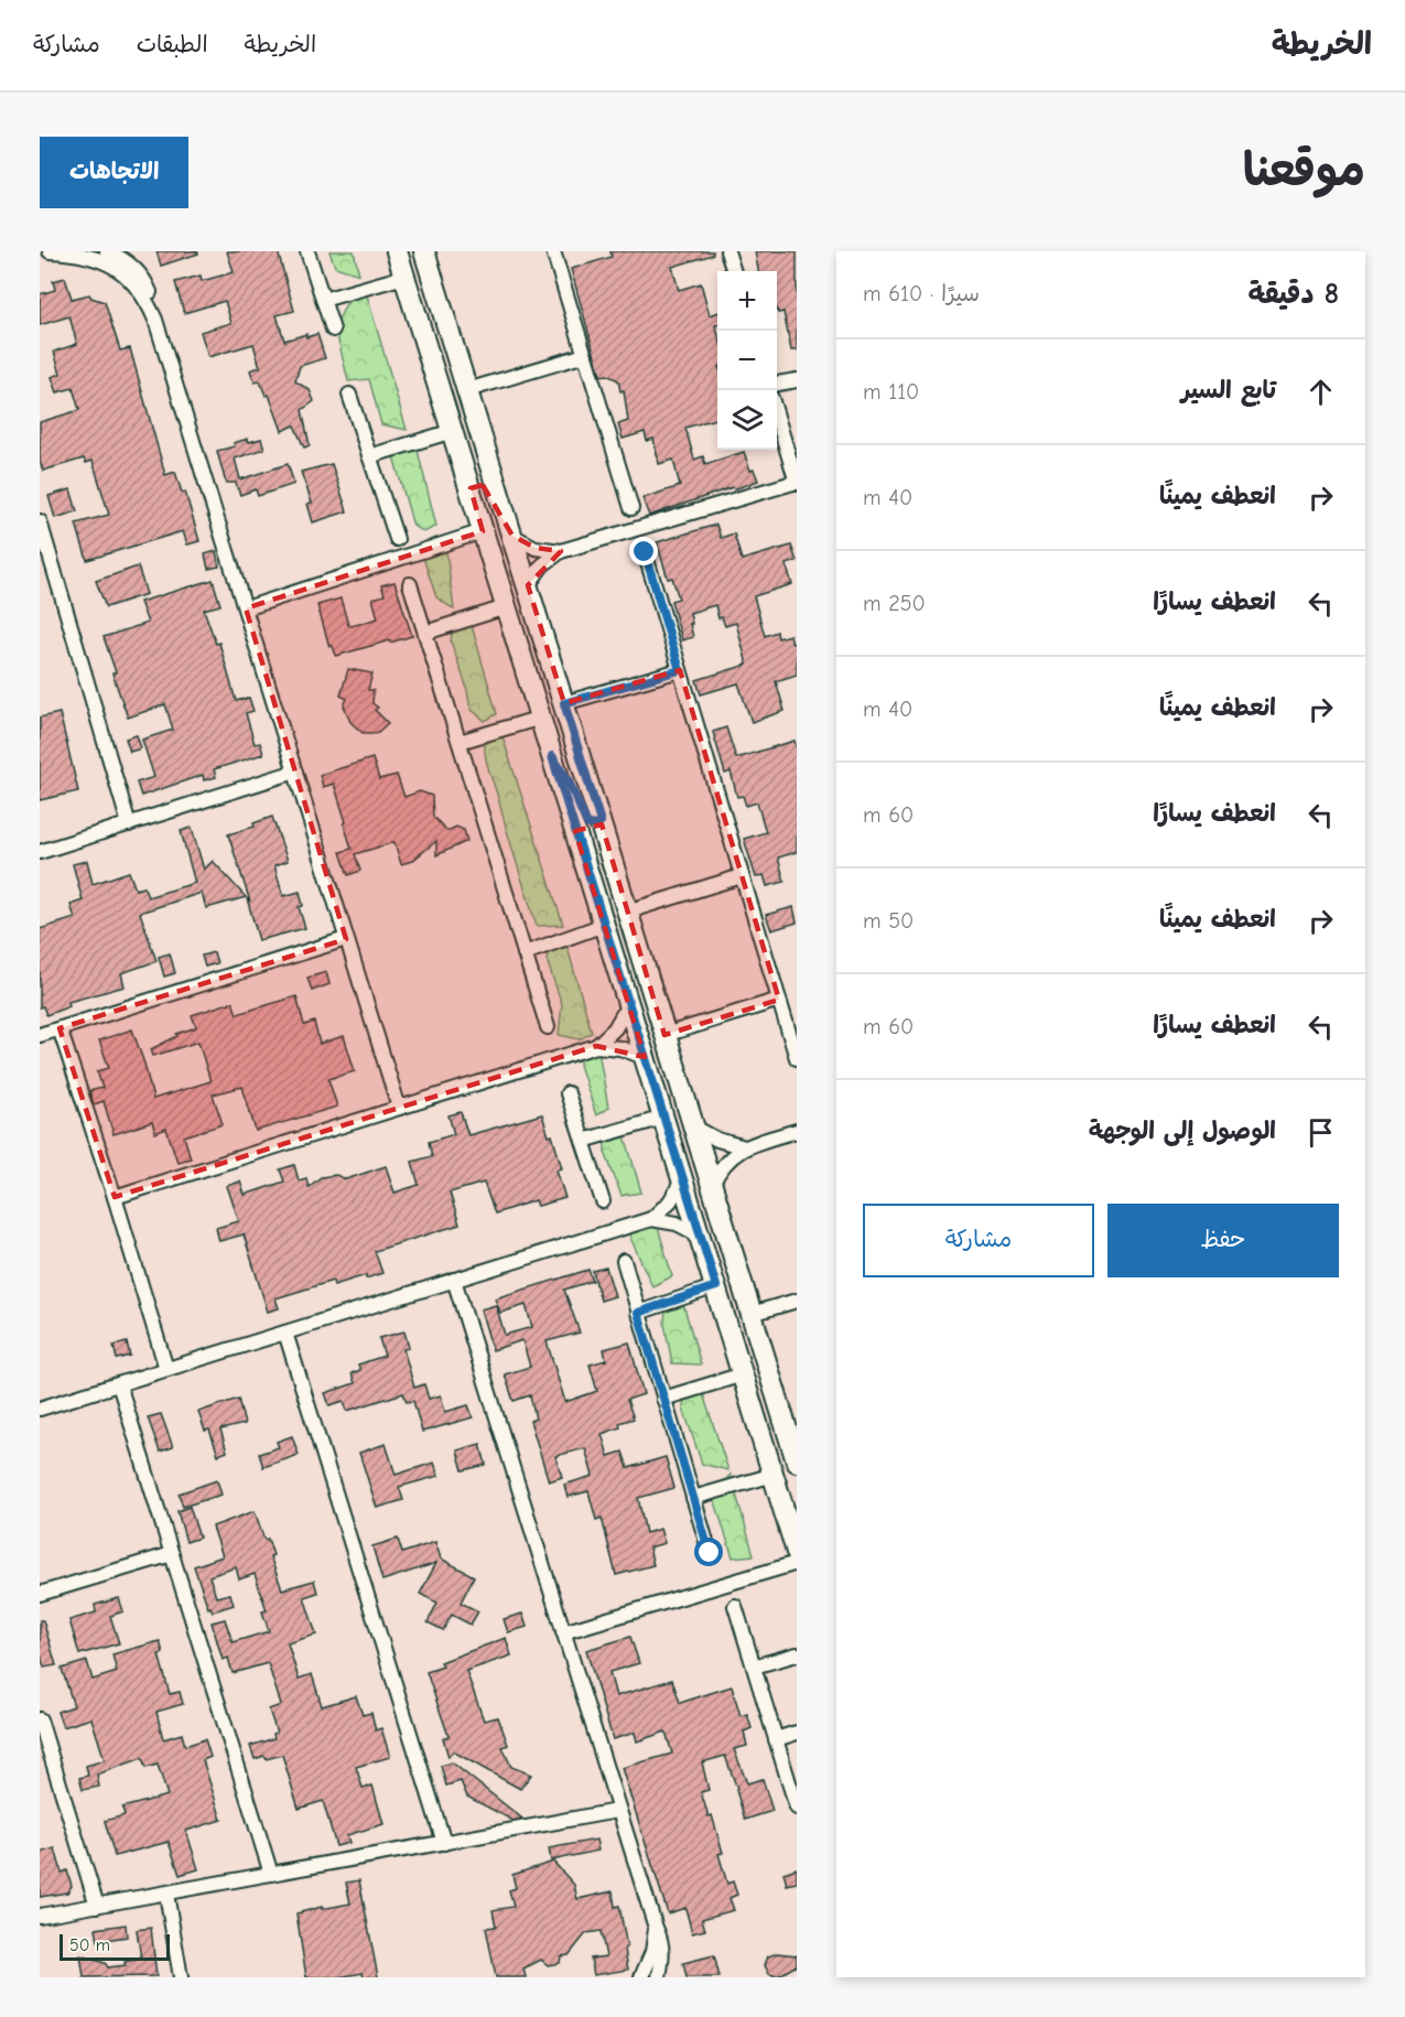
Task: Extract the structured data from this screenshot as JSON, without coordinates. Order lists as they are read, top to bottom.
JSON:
{
  "scale_bar": "50 m",
  "page": {
    "header": "الخريطة",
    "nav": ["الخريطة", "الطبقات", "مشاركة"],
    "title": "موقعنا",
    "buttons": [
      "الاتجاهات",
      ["حفظ", "مشاركة"]
    ],
    "heading": ["8 دقيقة", "سيرًا · 610 m"],
    "map_buttons": ["+", "−"],
    "list": [
      ["تابع السير", "110 m"],
      ["انعطف يمينًا", "40 m"],
      ["انعطف يسارًا", "250 m"],
      ["انعطف يمينًا", "40 m"],
      ["انعطف يسارًا", "60 m"],
      ["انعطف يمينًا", "50 m"],
      ["انعطف يسارًا", "60 m"],
      "الوصول إلى الوجهة"
    ],
    "scale": "50 m"
  }
}
